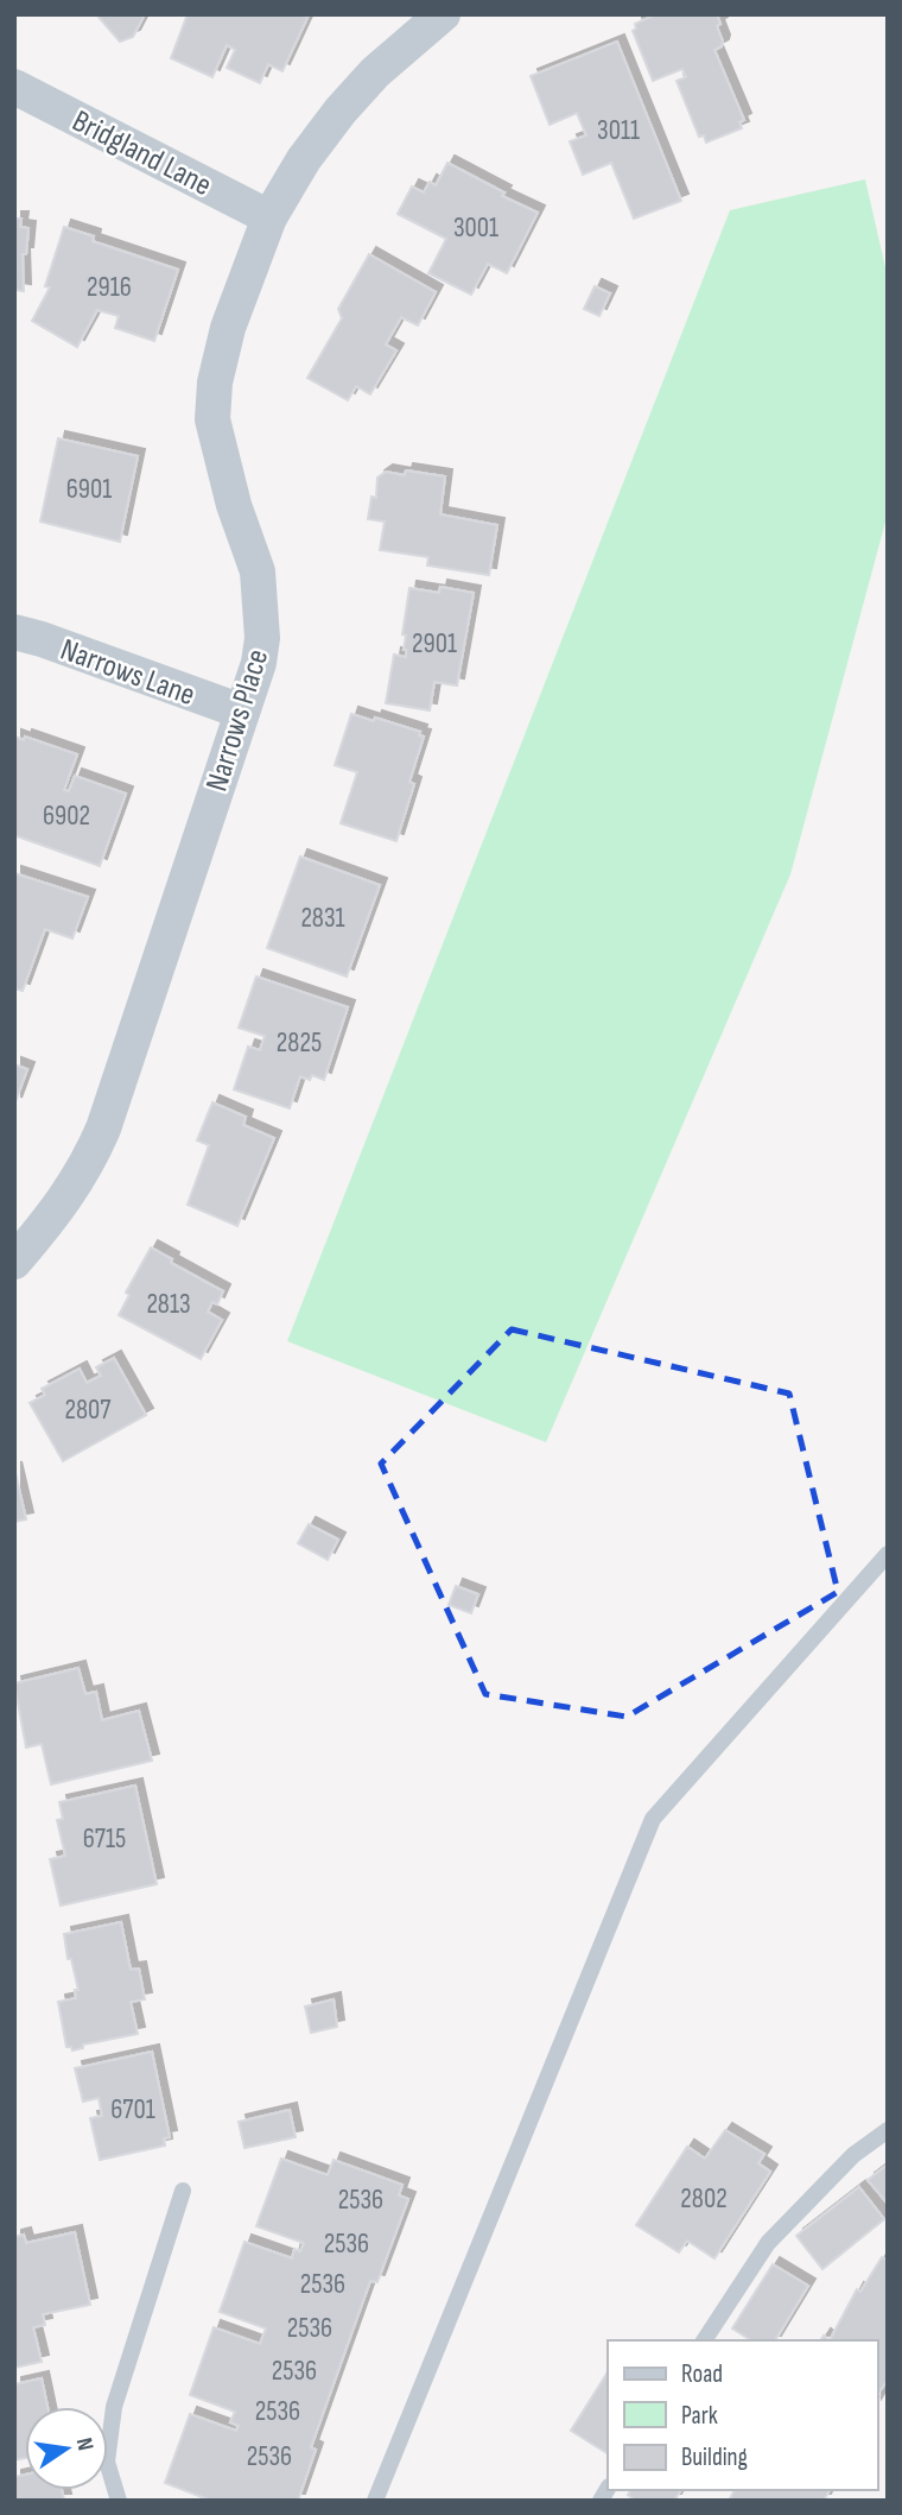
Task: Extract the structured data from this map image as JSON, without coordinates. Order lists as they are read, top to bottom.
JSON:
{
  "streets": {
    "street": ["Bridgland Lane", "Narrows Lane", "Narrows Place"]
  },
  "crossings": [
    ["Bridgland Lane", "Narrows Place"],
    ["Narrows Lane", "Narrows Place"]
  ],
  "house_numbers": [
    "3011",
    "3001",
    "2916",
    "6901",
    "2901",
    "6902",
    "2831",
    "2825",
    "2813",
    "2807",
    "6715",
    "6701",
    "2802",
    "2536",
    "2536",
    "2536",
    "2536",
    "2536",
    "2536",
    "2536"
  ],
  "legend": ["Road", "Park", "Building"],
  "north": "right"
}
